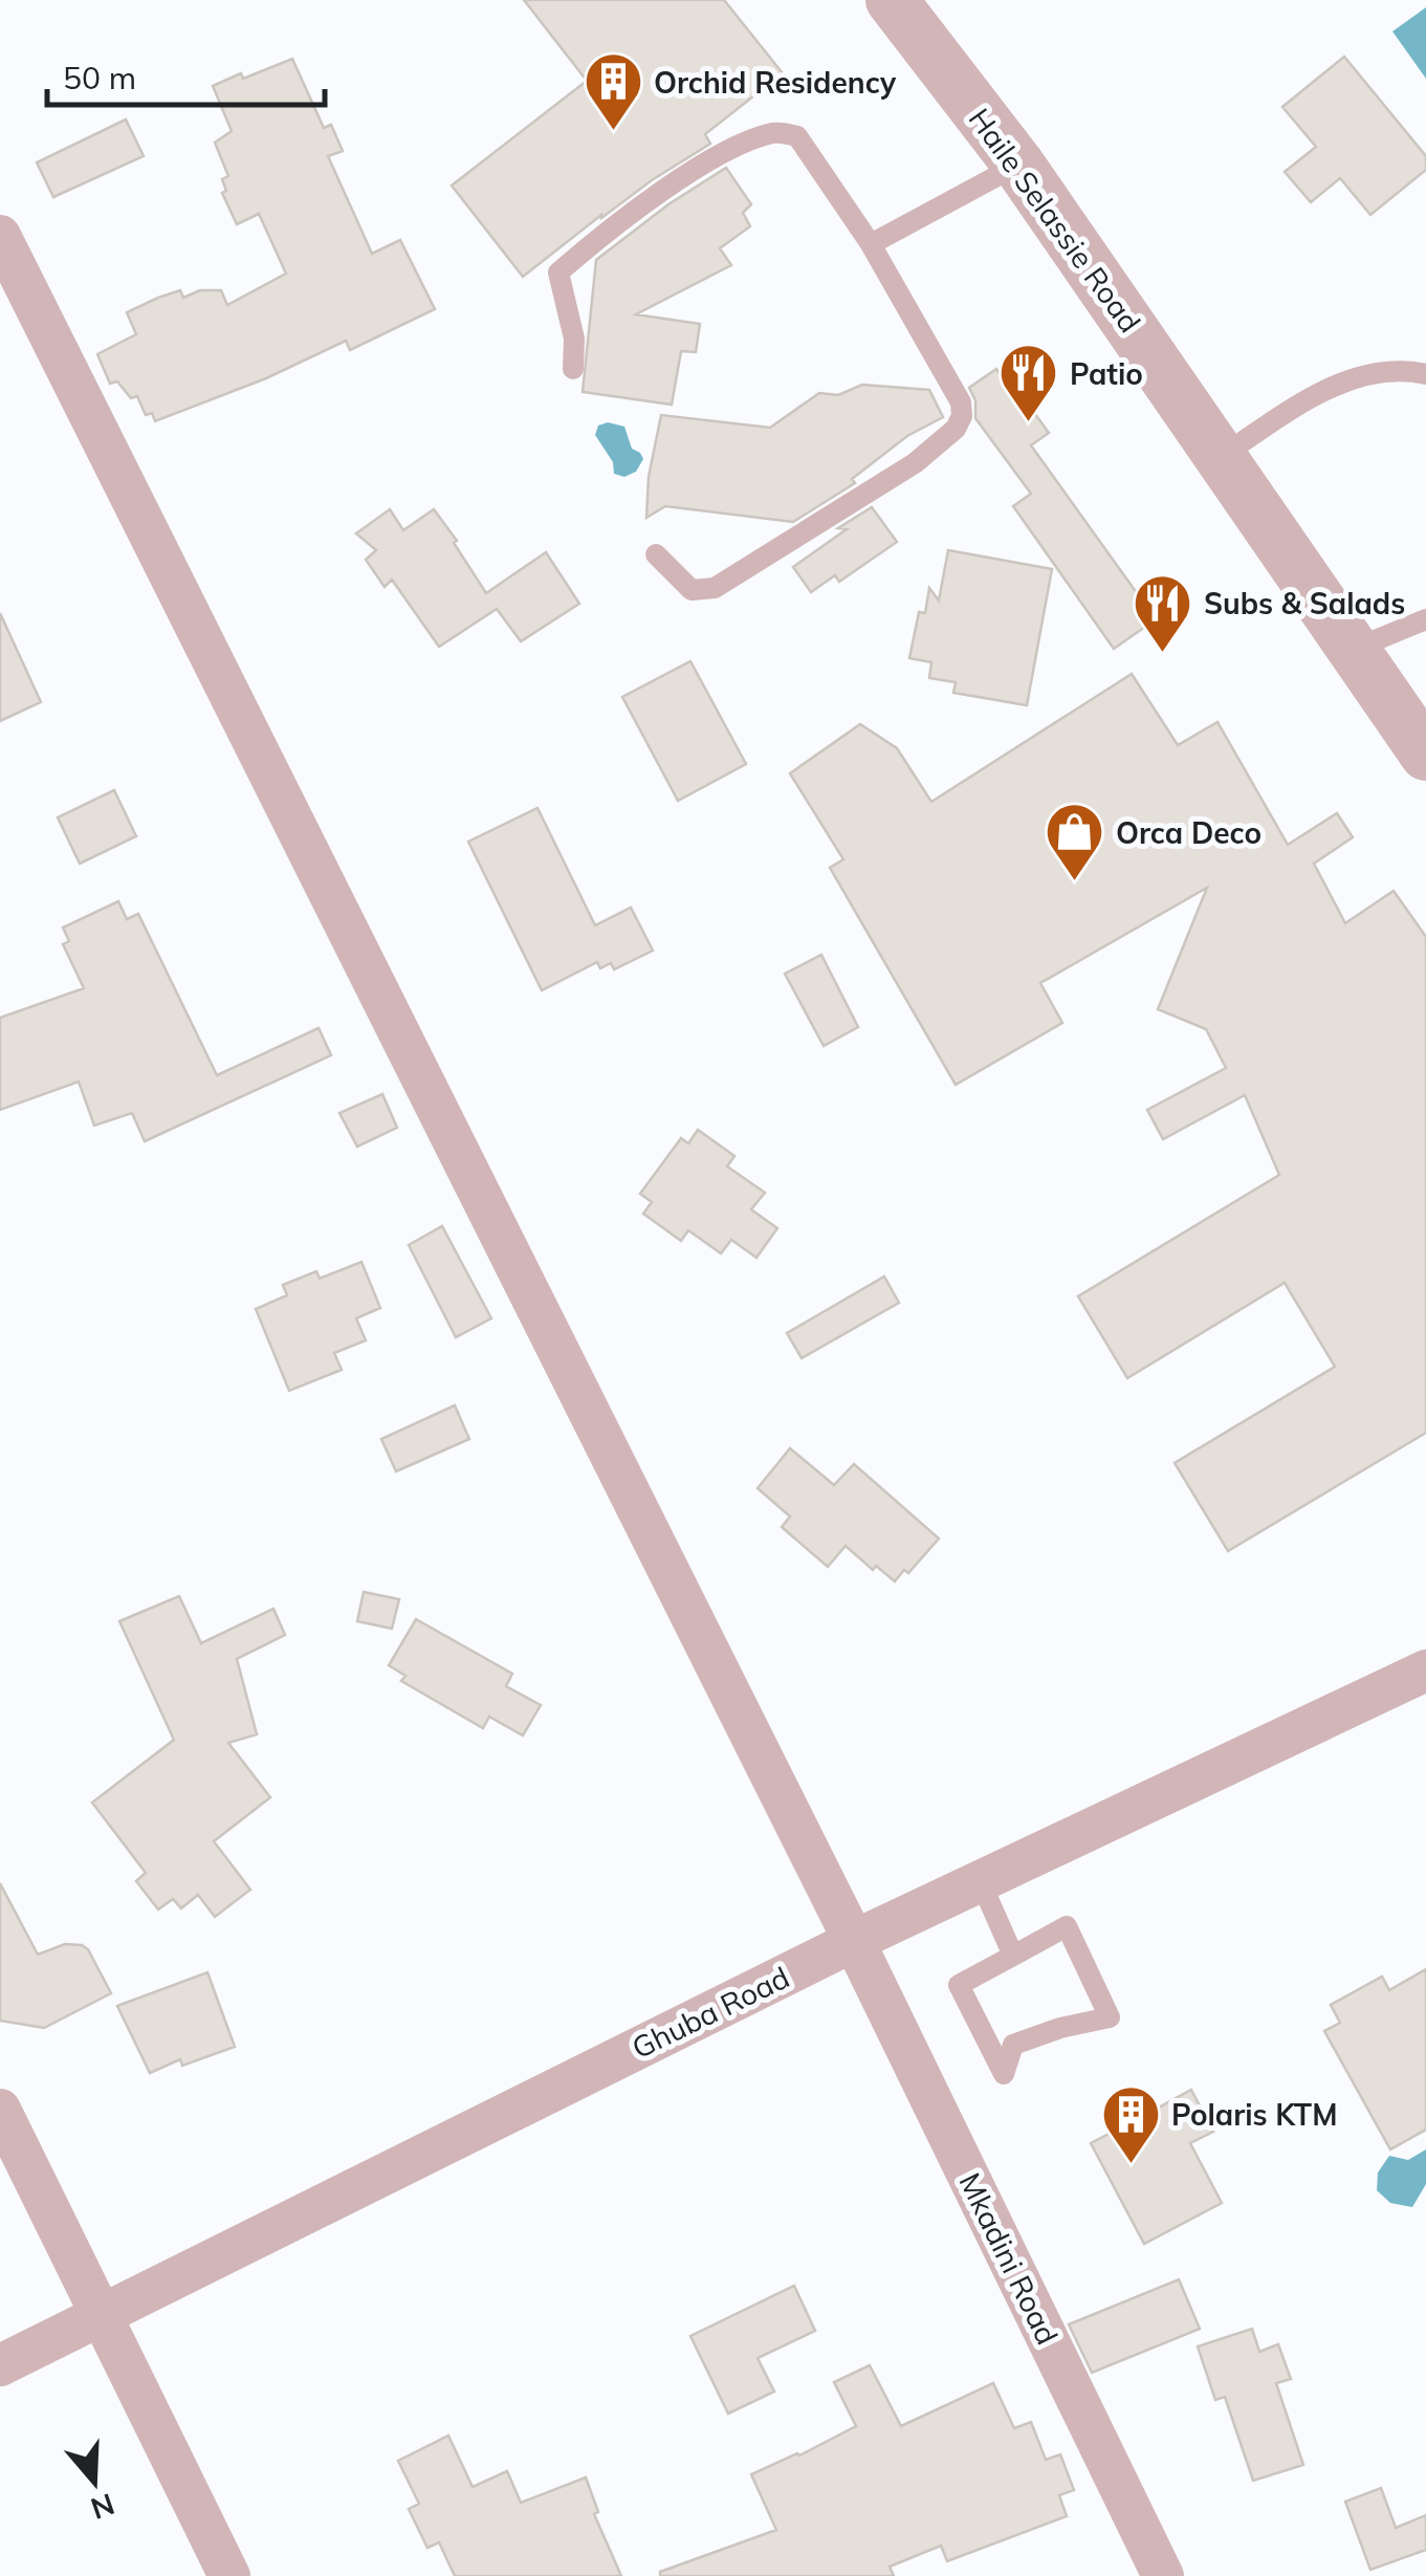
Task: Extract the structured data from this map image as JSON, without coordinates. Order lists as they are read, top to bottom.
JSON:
{
  "streets": {
    "street": ["Haile Selassie Road", "Ghuba Road", "Mkadini Road"]
  },
  "crossings": [
    ["Ghuba Road", "Mkadini Road"]
  ],
  "places": {
    "building": ["Orchid Residency", "Polaris KTM"],
    "restaurant": ["Patio", "Subs & Salads"],
    "shop": ["Orca Deco"]
  },
  "scale_bar": "50 m",
  "north": "bottom"
}
